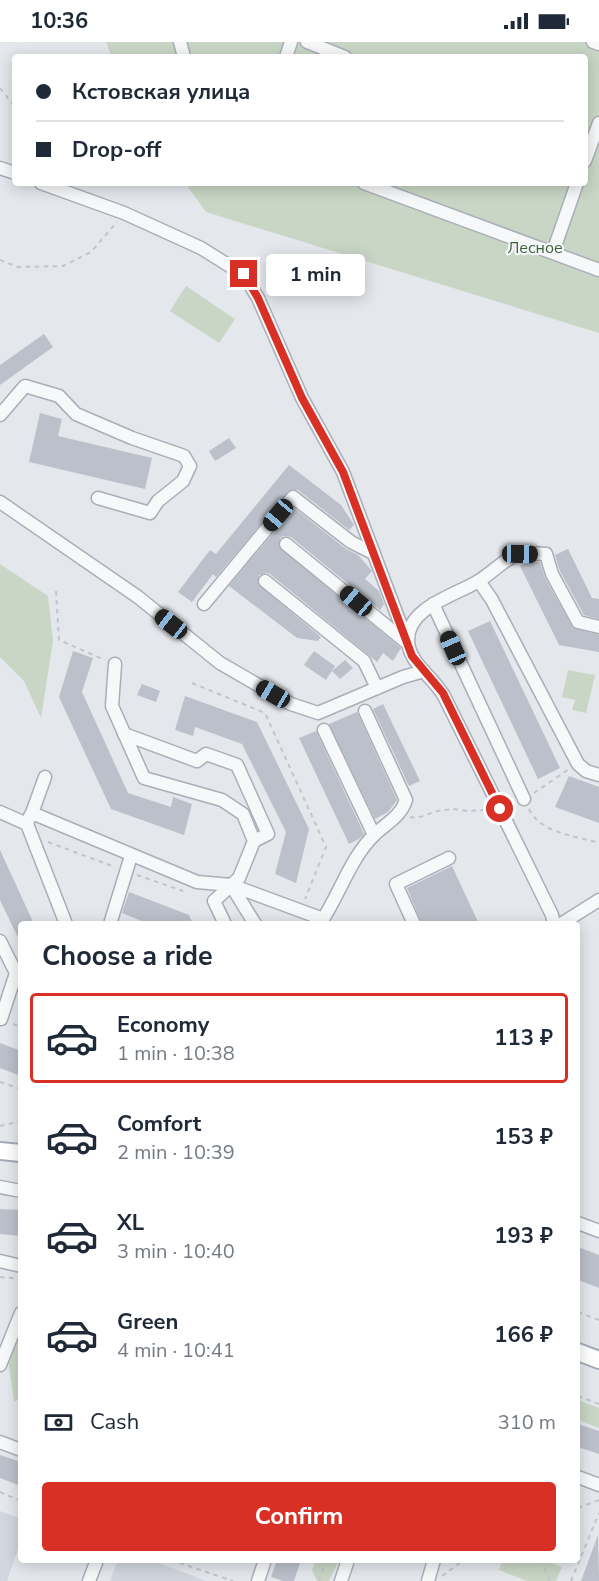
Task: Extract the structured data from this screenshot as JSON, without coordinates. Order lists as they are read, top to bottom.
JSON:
{
  "parks": ["Лесное"],
  "page": {
    "status": "10:36",
    "banner": ["Кстовская улица", "Drop-off"],
    "bubble": "1 min",
    "heading": "Choose a ride",
    "list": [
      {
        "name": "Economy",
        "note": "1 min · 10:38",
        "value": "113 ₽"
      },
      {
        "name": "Comfort",
        "note": "2 min · 10:39",
        "value": "153 ₽"
      },
      {
        "name": "XL",
        "note": "3 min · 10:40",
        "value": "193 ₽"
      },
      {
        "name": "Green",
        "note": "4 min · 10:41",
        "value": "166 ₽"
      }
    ],
    "pay": ["Cash", "310 m"],
    "buttons": "Confirm"
  }
}
